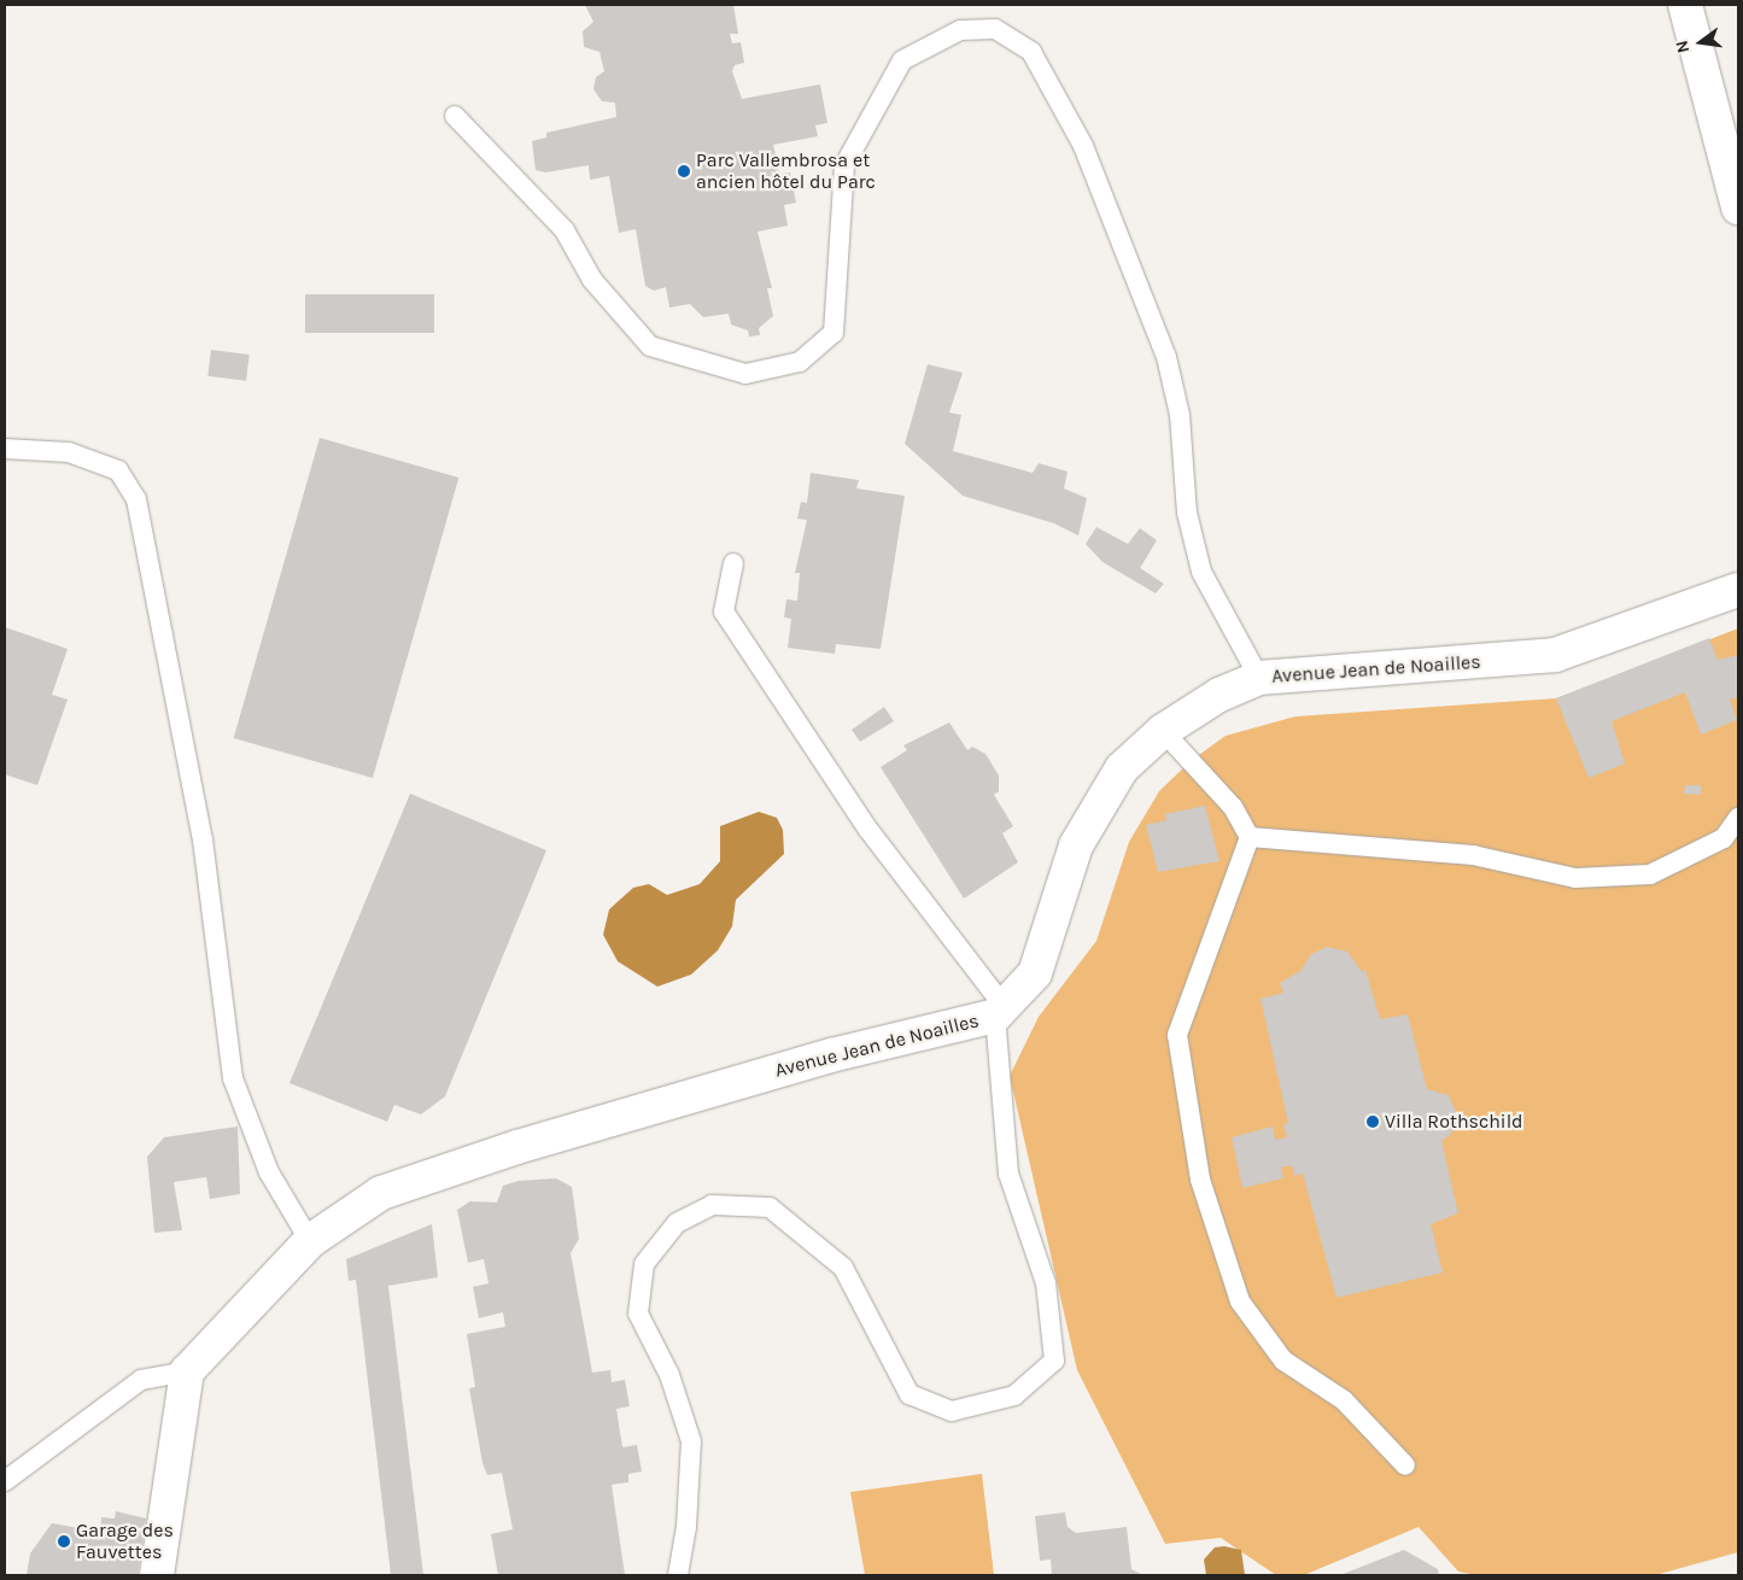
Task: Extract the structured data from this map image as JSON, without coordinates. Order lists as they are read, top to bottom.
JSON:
{
  "streets": {
    "street": ["Avenue Jean de Noailles"]
  },
  "places": ["Parc Vallembrosa et ancien hôtel du Parc", "Villa Rothschild", "Garage des Fauvettes"],
  "north": "left"
}
